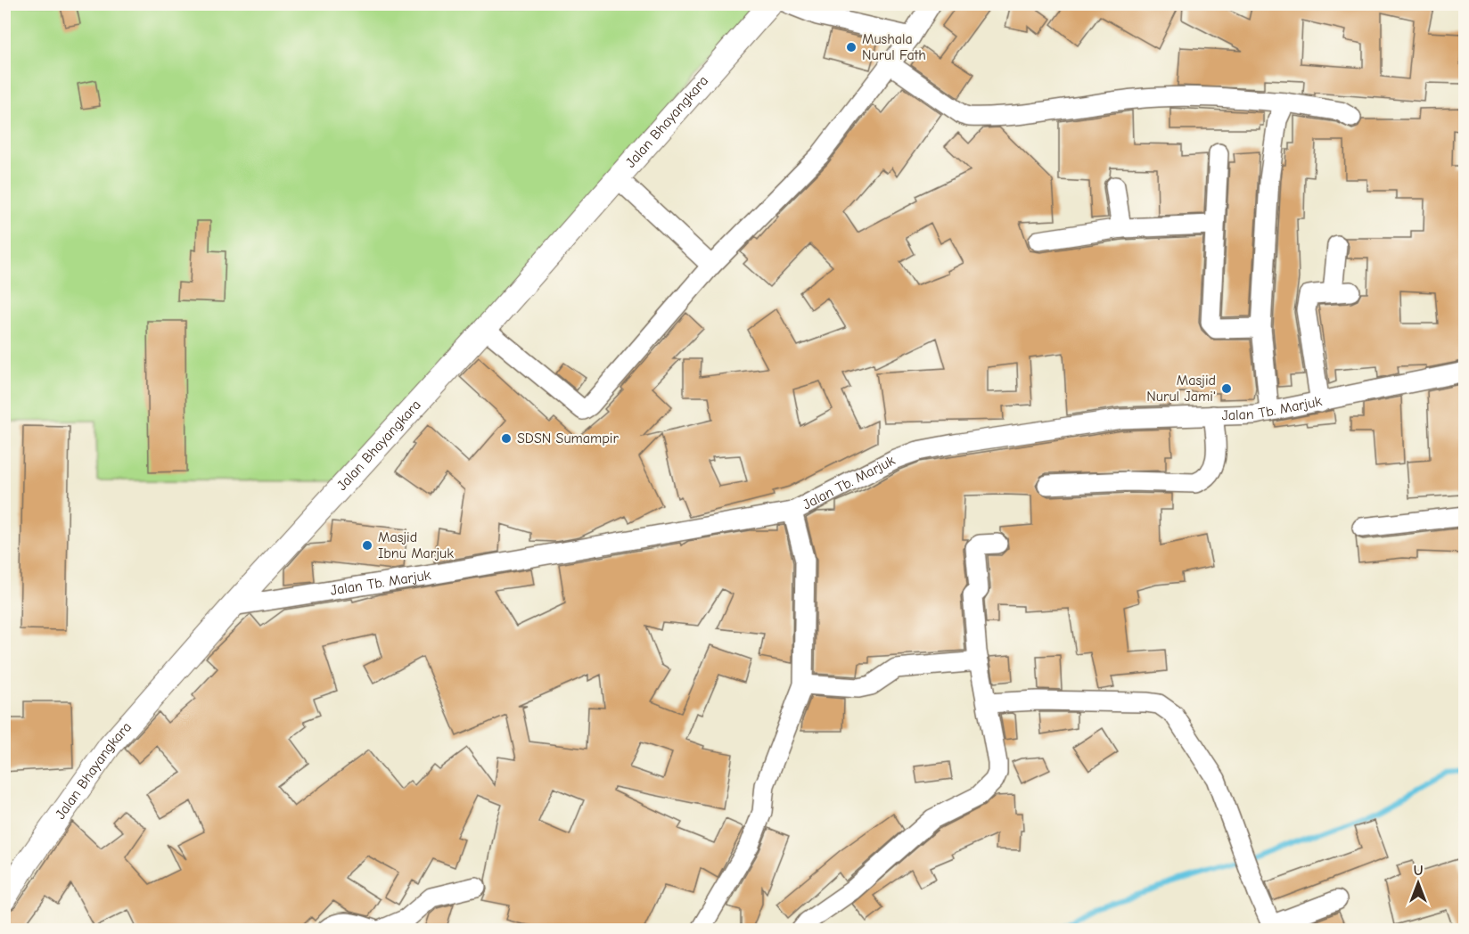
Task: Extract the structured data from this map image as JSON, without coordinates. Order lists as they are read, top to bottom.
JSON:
{
  "streets": {
    "street": ["Jalan Bhayangkara", "Jalan Tb. Marjuk"]
  },
  "crossings": [
    ["Jalan Bhayangkara", "Jalan Tb. Marjuk"]
  ],
  "places": [
    "Mushala Nurul Fath",
    "Masjid Nurul Jami'",
    "SDSN Sumampir",
    "Masjid Ibnu Marjuk"
  ],
  "north": "top"
}
